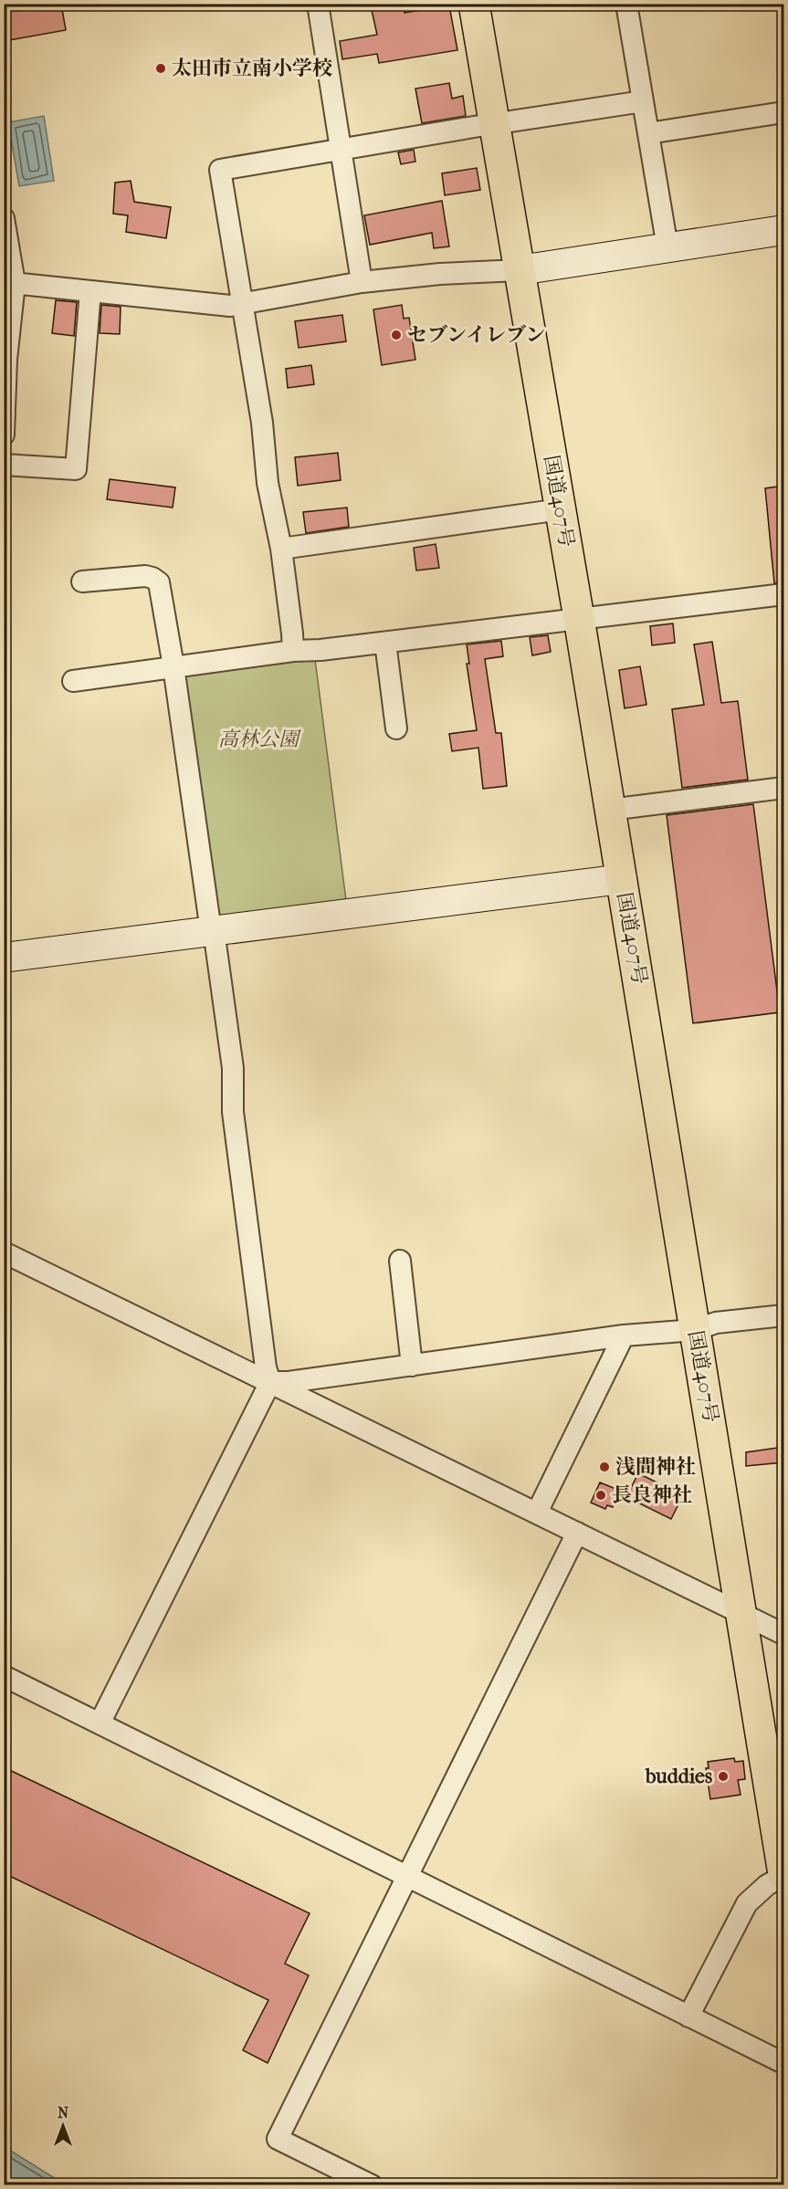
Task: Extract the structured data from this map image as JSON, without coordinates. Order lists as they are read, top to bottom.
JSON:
{
  "streets": {
    "highway": ["国道407号"]
  },
  "parks": ["高林公園"],
  "places": [
    "太田市立南小学校",
    "セブンイレブン",
    "浅間神社",
    "長良神社",
    "buddies"
  ],
  "north": "top"
}
